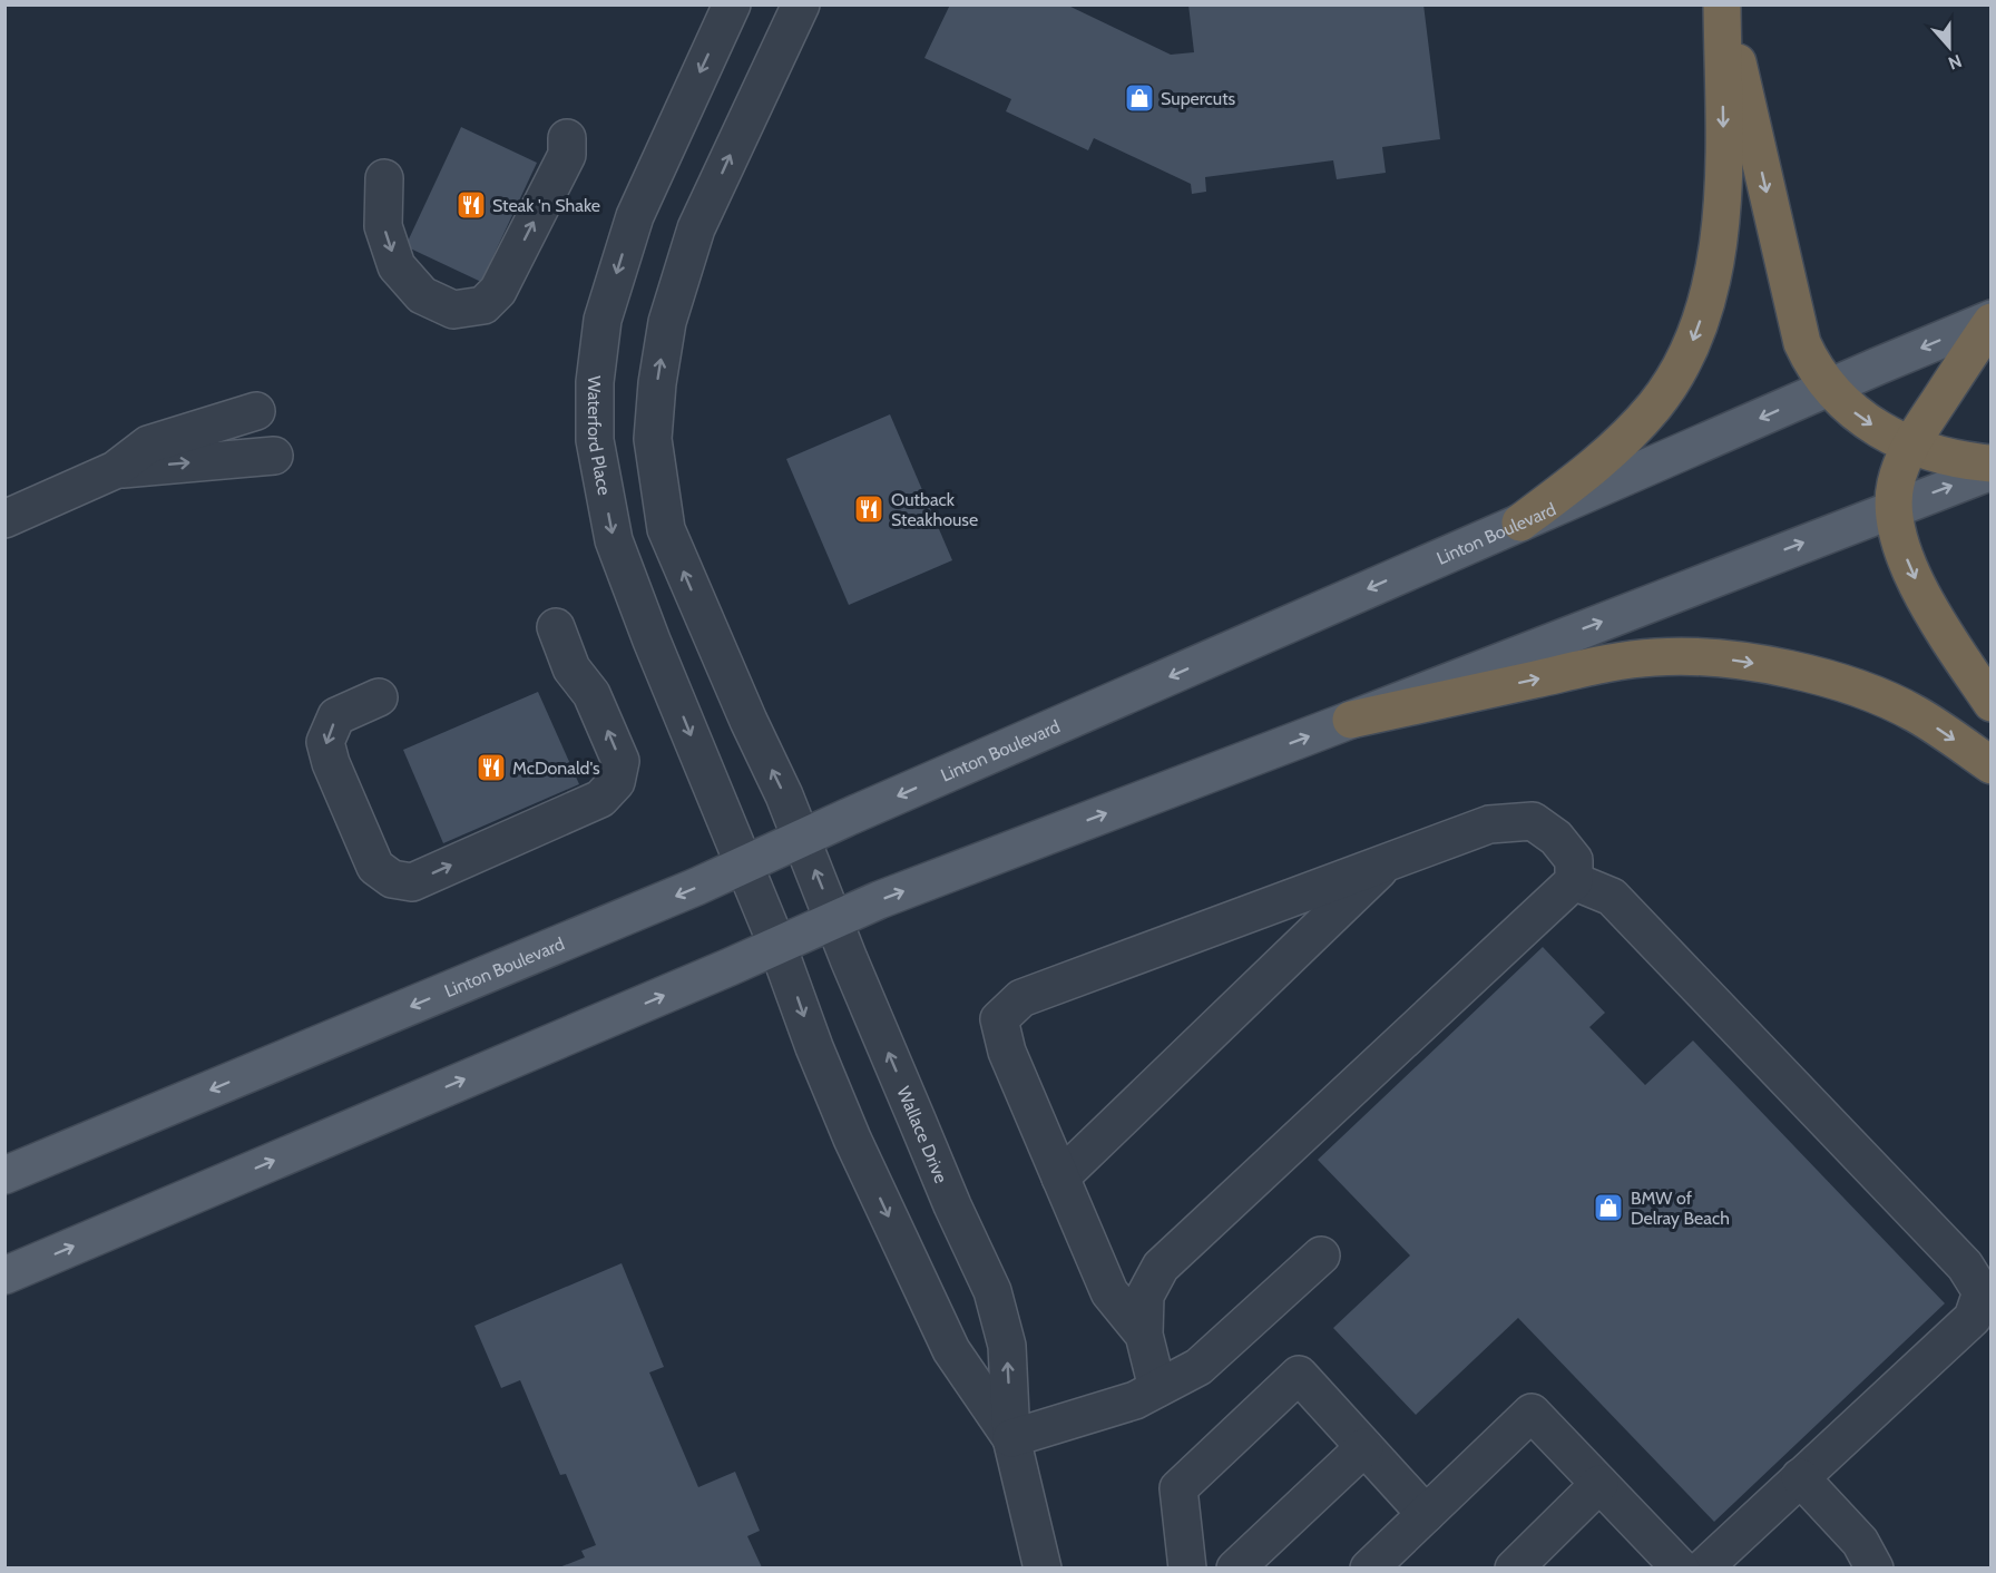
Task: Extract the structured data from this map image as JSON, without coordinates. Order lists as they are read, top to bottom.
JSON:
{
  "streets": {
    "main road": ["Linton Boulevard"],
    "street": ["Waterford Place", "Wallace Drive"]
  },
  "crossings": [
    ["Waterford Place", "Linton Boulevard"],
    ["Waterford Place", "Wallace Drive"],
    ["Linton Boulevard", "Wallace Drive"]
  ],
  "places": {
    "shop": ["Supercuts", "BMW of Delray Beach"],
    "restaurant": ["Steak 'n Shake", "Outback Steakhouse", "McDonald's"]
  },
  "north": "bottom"
}
